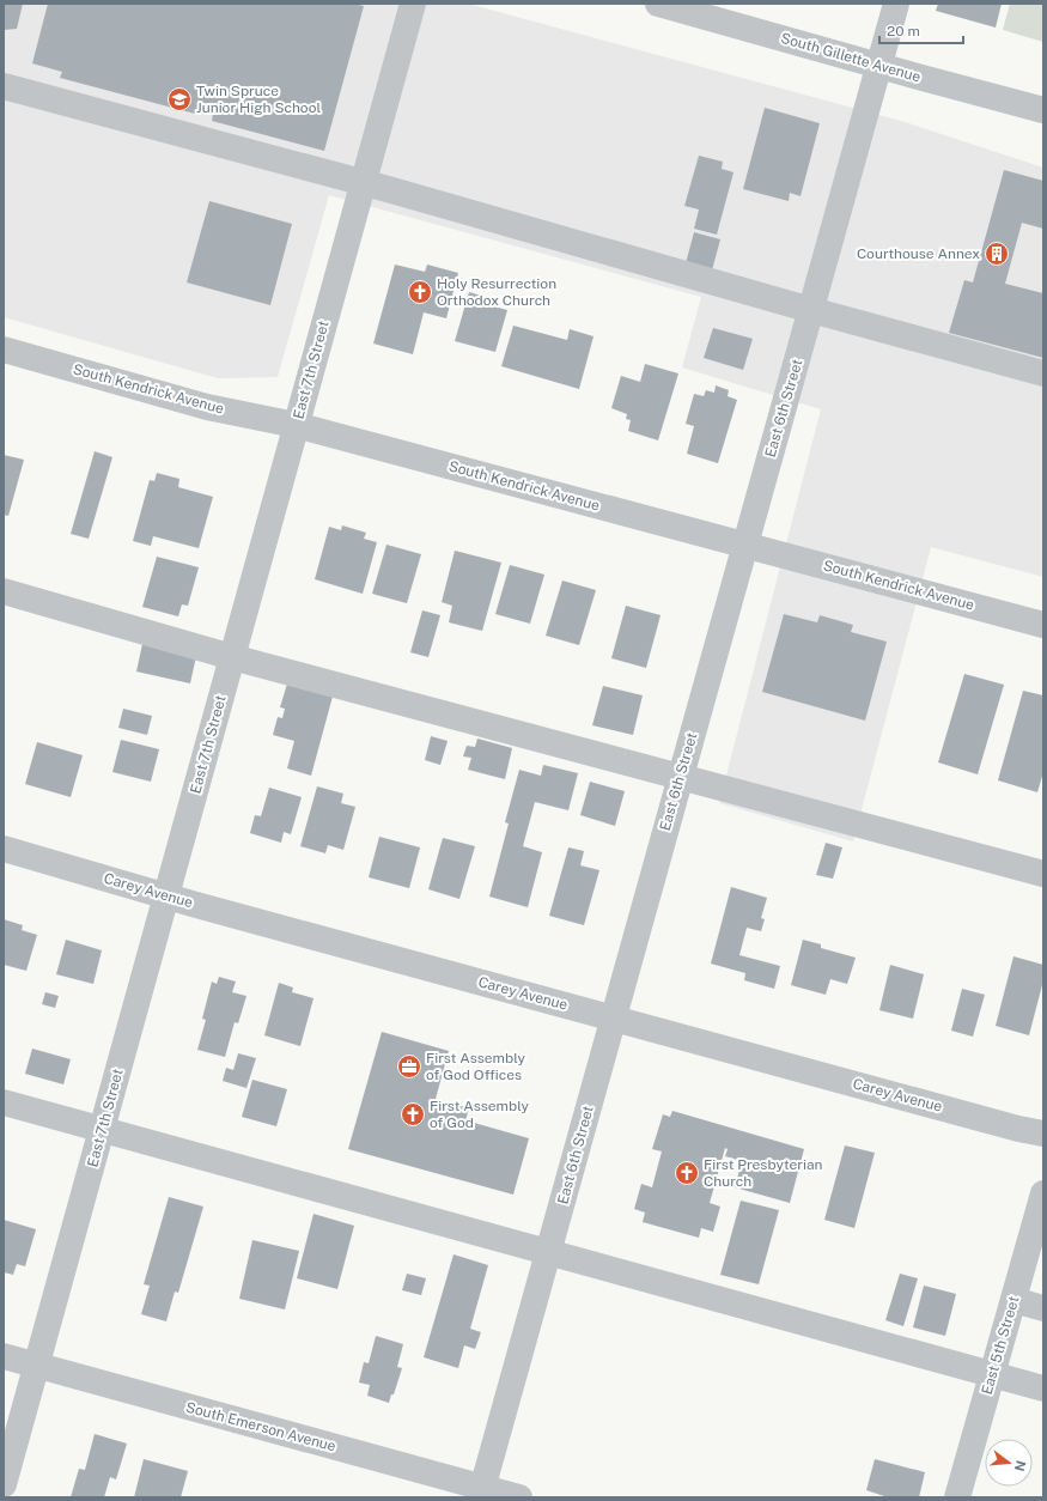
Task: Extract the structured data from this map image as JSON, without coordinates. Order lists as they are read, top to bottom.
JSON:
{
  "streets": {
    "street": [
      "South Gillette Avenue",
      "East 7th Street",
      "South Kendrick Avenue",
      "East 6th Street",
      "Carey Avenue",
      "East 5th Street",
      "South Emerson Avenue"
    ]
  },
  "crossings": [
    ["South Gillette Avenue", "East 6th Street"],
    ["East 7th Street", "South Kendrick Avenue"],
    ["East 7th Street", "Carey Avenue"],
    ["East 7th Street", "South Emerson Avenue"],
    ["South Kendrick Avenue", "East 6th Street"],
    ["East 6th Street", "Carey Avenue"],
    ["East 6th Street", "South Emerson Avenue"]
  ],
  "places": {
    "school or university": ["Twin Spruce Junior High School"],
    "building": ["Courthouse Annex"],
    "church": ["Holy Resurrection Orthodox Church", "First Assembly of God", "First Presbyterian Church"],
    "office": ["First Assembly of God Offices"]
  },
  "scale_bar": "20 m",
  "north": "right"
}
